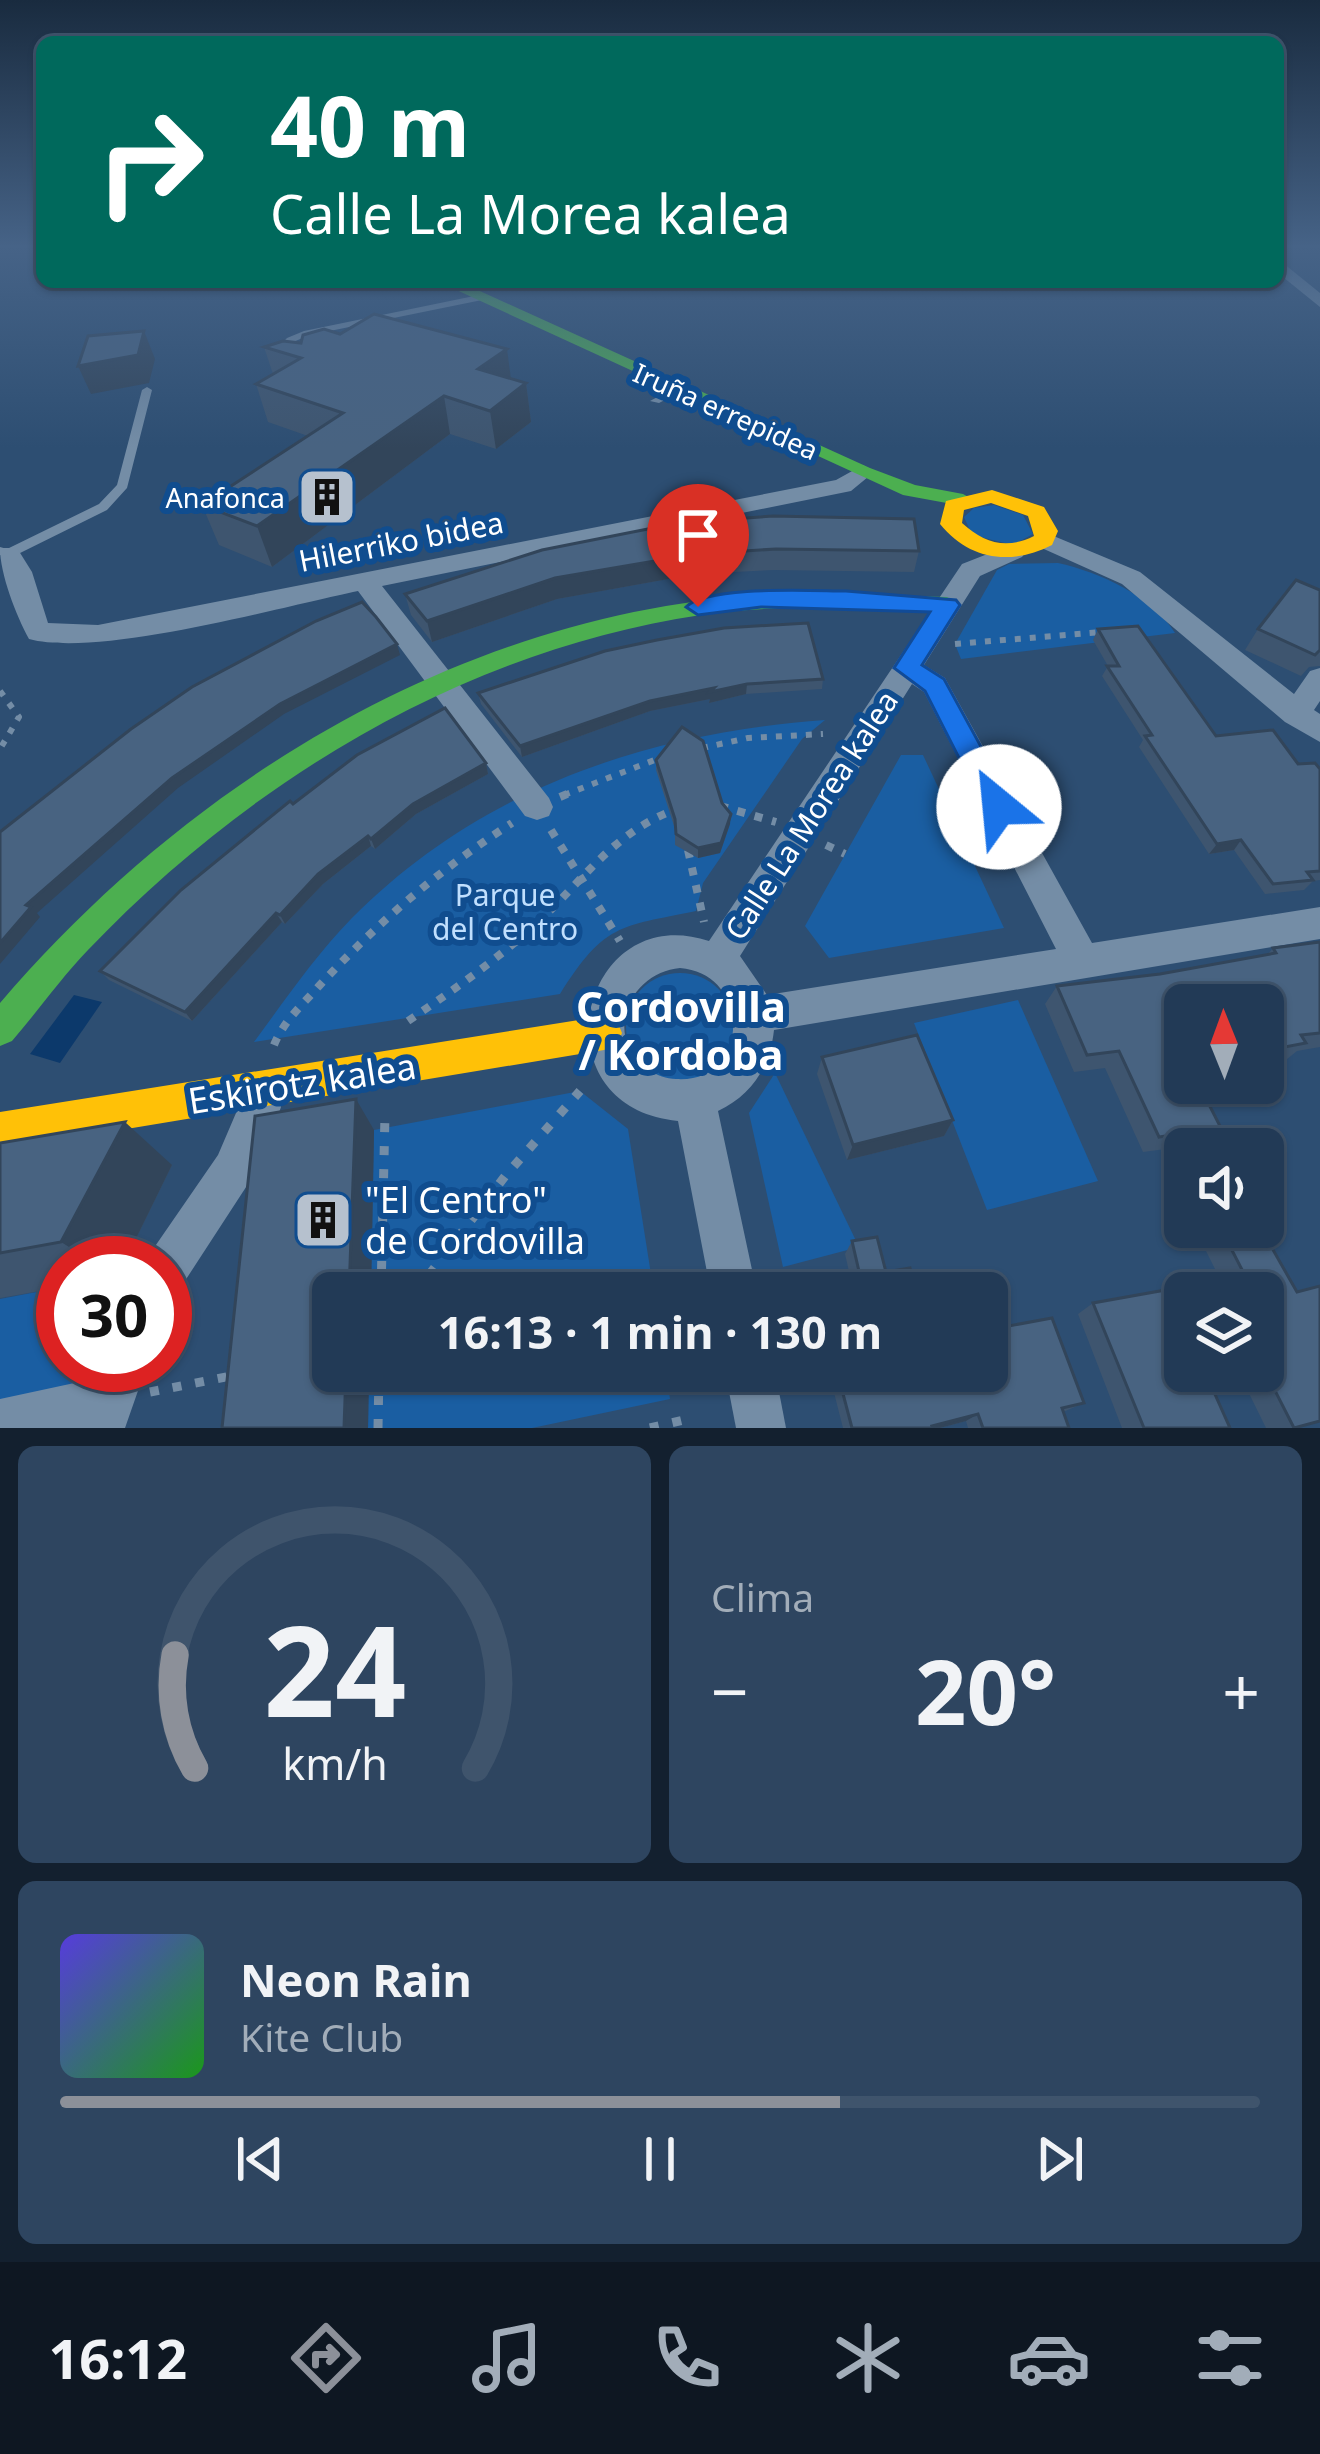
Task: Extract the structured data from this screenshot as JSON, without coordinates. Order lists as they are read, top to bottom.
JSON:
{
  "streets": {
    "street": [
      "Iruña errepidea",
      "Hilerriko bidea",
      "Calle La Morea kalea",
      "Eskirotz kalea"
    ]
  },
  "crossings": [
    ["Iruña errepidea", "Hilerriko bidea"],
    ["Iruña errepidea", "Calle La Morea kalea"],
    ["Calle La Morea kalea", "Eskirotz kalea"]
  ],
  "districts": ["Cordovilla / Kordoba"],
  "parks": ["Parque del Centro"],
  "places": {
    "building": ["Anafonca", "\"El Centro\" de Cordovilla"]
  },
  "north": "top",
  "page": {
    "turn": ["40 m", "Calle La Morea kalea"],
    "limit": "30",
    "trip": "16:13 · 1 min · 130 m",
    "tile": "Clima",
    "heat": ["−", "20°", "+"],
    "song": ["Neon Rain", "Kite Club"],
    "tabs": "16:12",
    "gauge": ["24", "km/h"]
  }
}
